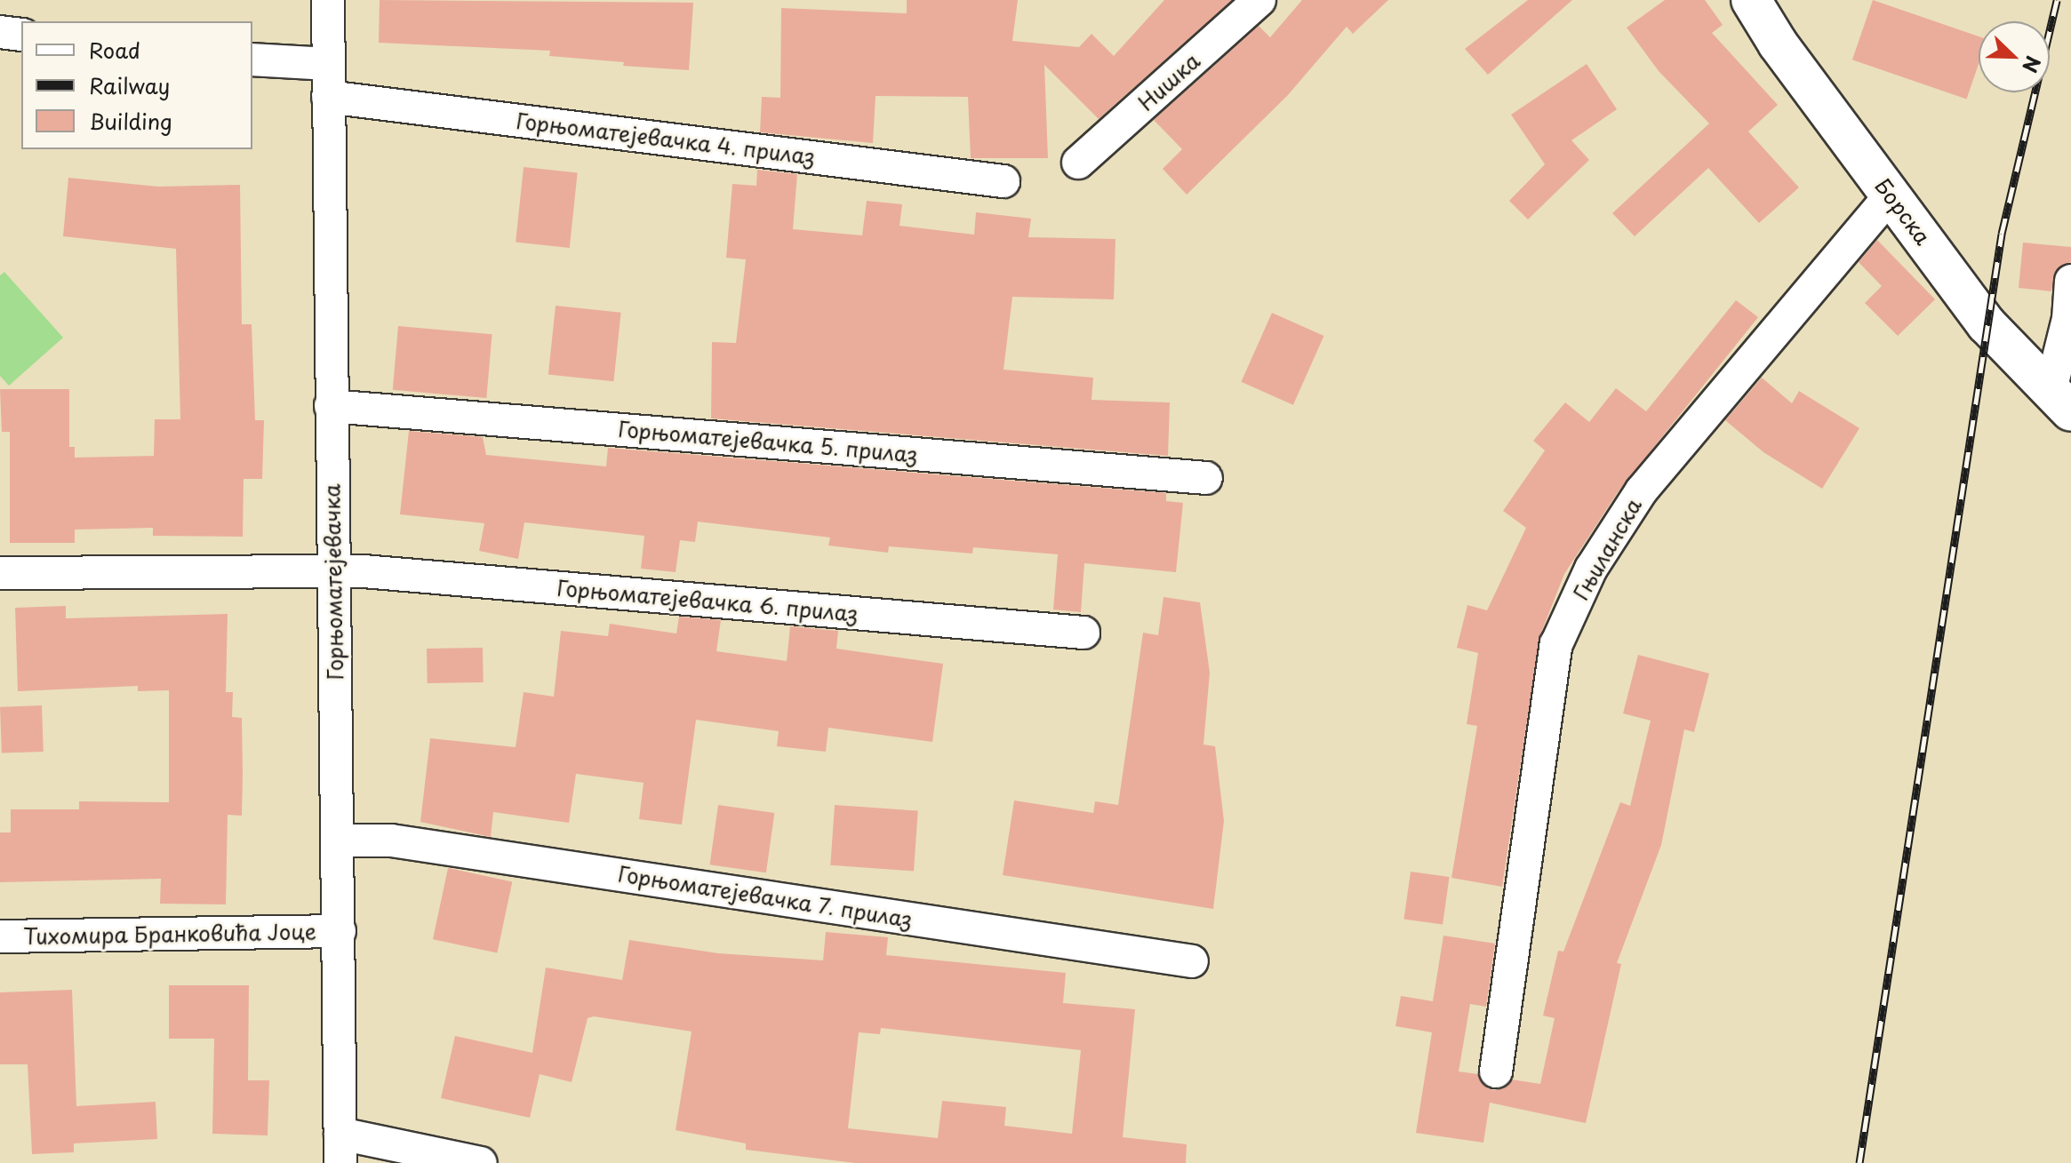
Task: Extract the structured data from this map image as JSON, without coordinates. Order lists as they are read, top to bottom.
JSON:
{
  "streets": {
    "street": [
      "Нишка",
      "Горњоматејевачка 4. прилаз",
      "Борска",
      "Горњоматејевачка 5. прилаз",
      "Гњиланска",
      "Горњоматејевачка",
      "Горњоматејевачка 6. прилаз",
      "Горњоматејевачка 7. прилаз",
      "Тихомира Бранковића Јоце"
    ]
  },
  "crossings": [
    ["Горњоматејевачка 4. прилаз", "Горњоматејевачка"],
    ["Борска", "Гњиланска"],
    ["Горњоматејевачка 5. прилаз", "Горњоматејевачка"],
    ["Горњоматејевачка", "Горњоматејевачка 6. прилаз"],
    ["Горњоматејевачка", "Горњоматејевачка 7. прилаз"],
    ["Горњоматејевачка", "Тихомира Бранковића Јоце"]
  ],
  "legend": ["Road", "Railway", "Building"],
  "north": "bottom right"
}
